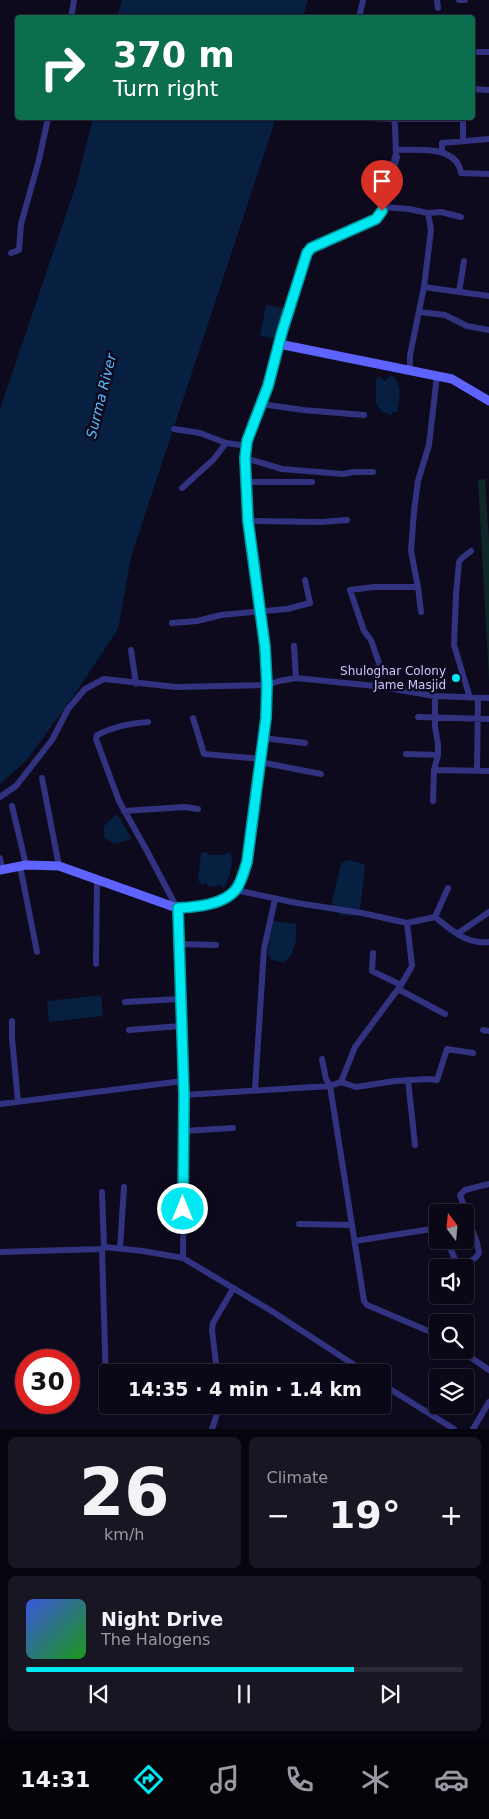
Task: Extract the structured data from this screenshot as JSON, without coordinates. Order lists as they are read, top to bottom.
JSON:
{
  "water": ["Surma River"],
  "places": ["Shuloghar Colony Jame Masjid"],
  "north": "top",
  "page": {
    "turn": ["370 m", "Turn right"],
    "limit": "30",
    "trip": "14:35 · 4 min · 1.4 km",
    "tile": [
      ["26", "km/h"],
      "Climate"
    ],
    "heat": ["−", "19°", "+"],
    "song": ["Night Drive", "The Halogens"],
    "tabs": "14:31"
  }
}
